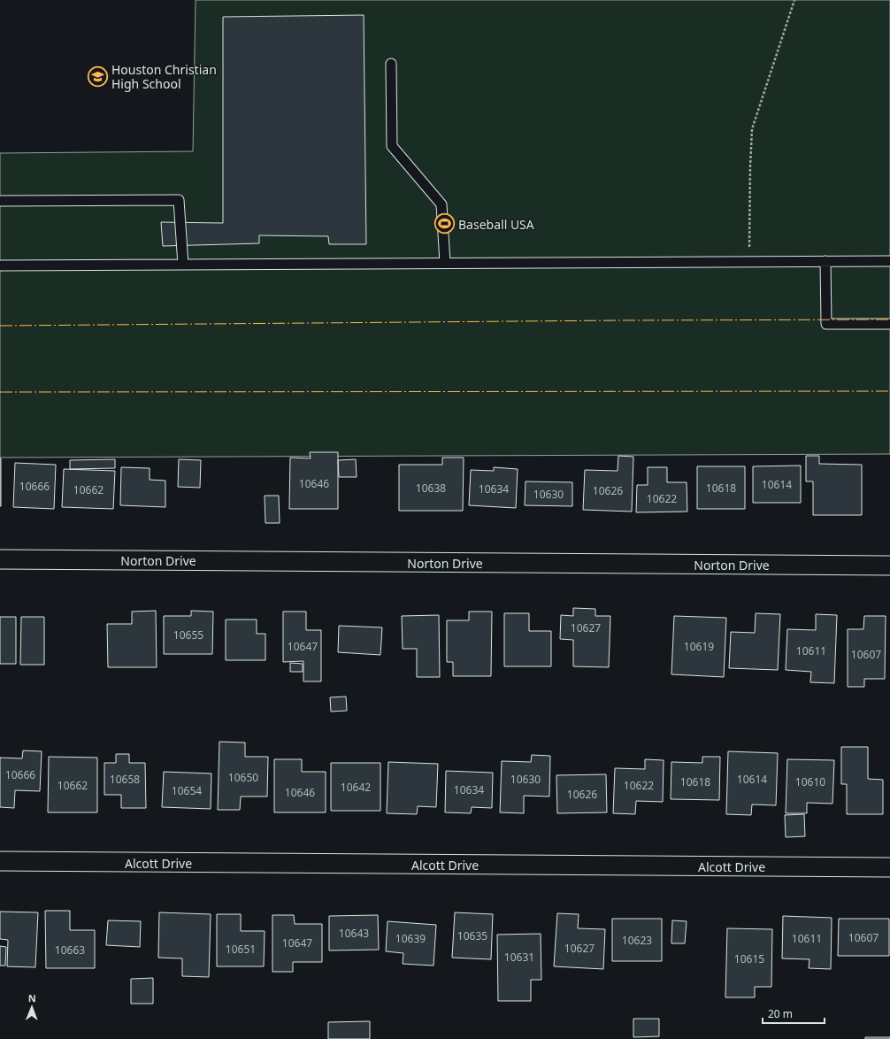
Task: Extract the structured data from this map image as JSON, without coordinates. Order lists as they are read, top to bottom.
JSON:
{
  "streets": {
    "street": ["Norton Drive", "Alcott Drive"]
  },
  "places": {
    "school or university": ["Houston Christian High School"],
    "sports": ["Baseball USA"]
  },
  "house_numbers": [
    "10646",
    "10614",
    "10666",
    "10638",
    "10618",
    "10634",
    "10662",
    "10626",
    "10630",
    "10622",
    "10627",
    "10655",
    "10647",
    "10619",
    "10611",
    "10607",
    "10666",
    "10650",
    "10658",
    "10630",
    "10614",
    "10618",
    "10610",
    "10662",
    "10622",
    "10642",
    "10634",
    "10654",
    "10646",
    "10626",
    "10643",
    "10635",
    "10607",
    "10639",
    "10611",
    "10623",
    "10647",
    "10627",
    "10651",
    "10663",
    "10631",
    "10615"
  ],
  "scale_bar": "20 m",
  "north": "top"
}
